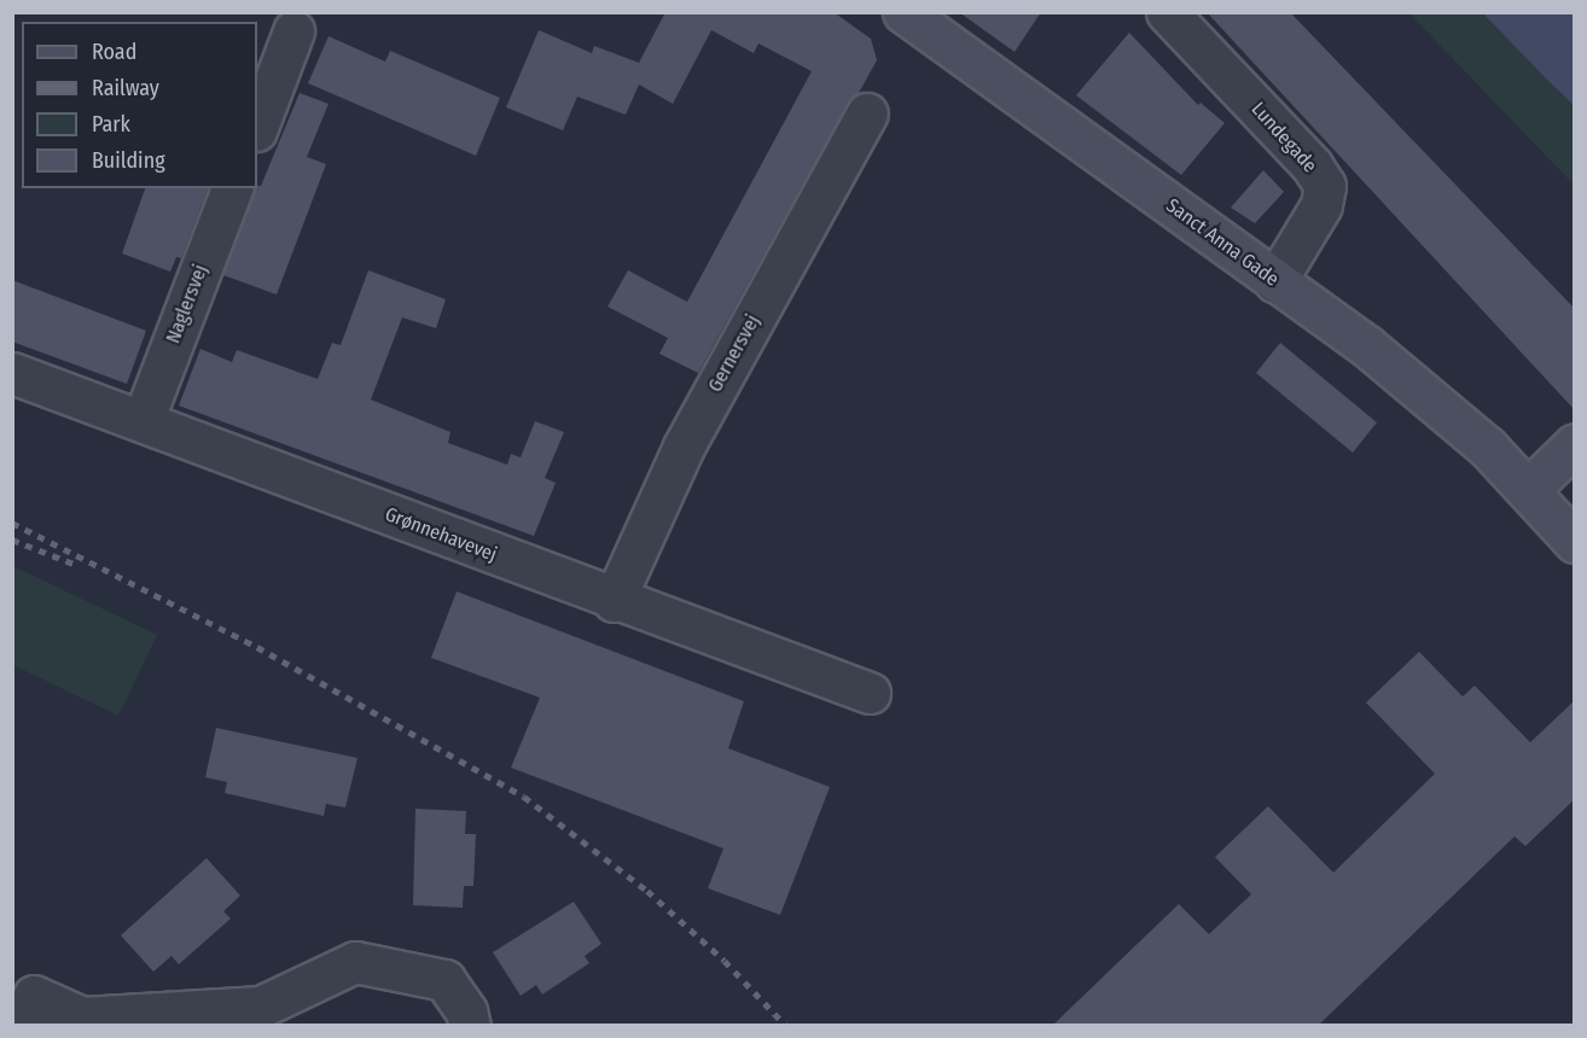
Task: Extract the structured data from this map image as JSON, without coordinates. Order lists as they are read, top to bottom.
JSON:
{
  "streets": {
    "main road": ["Sanct Anna Gade"],
    "street": [
      "Lundegade",
      "Naglersvej",
      "Gernersvej",
      "Grønnehavevej"
    ]
  },
  "crossings": [
    ["Lundegade", "Sanct Anna Gade"],
    ["Naglersvej", "Grønnehavevej"],
    ["Gernersvej", "Grønnehavevej"]
  ],
  "legend": [
    "Road",
    "Railway",
    "Park",
    "Building"
  ]
}
